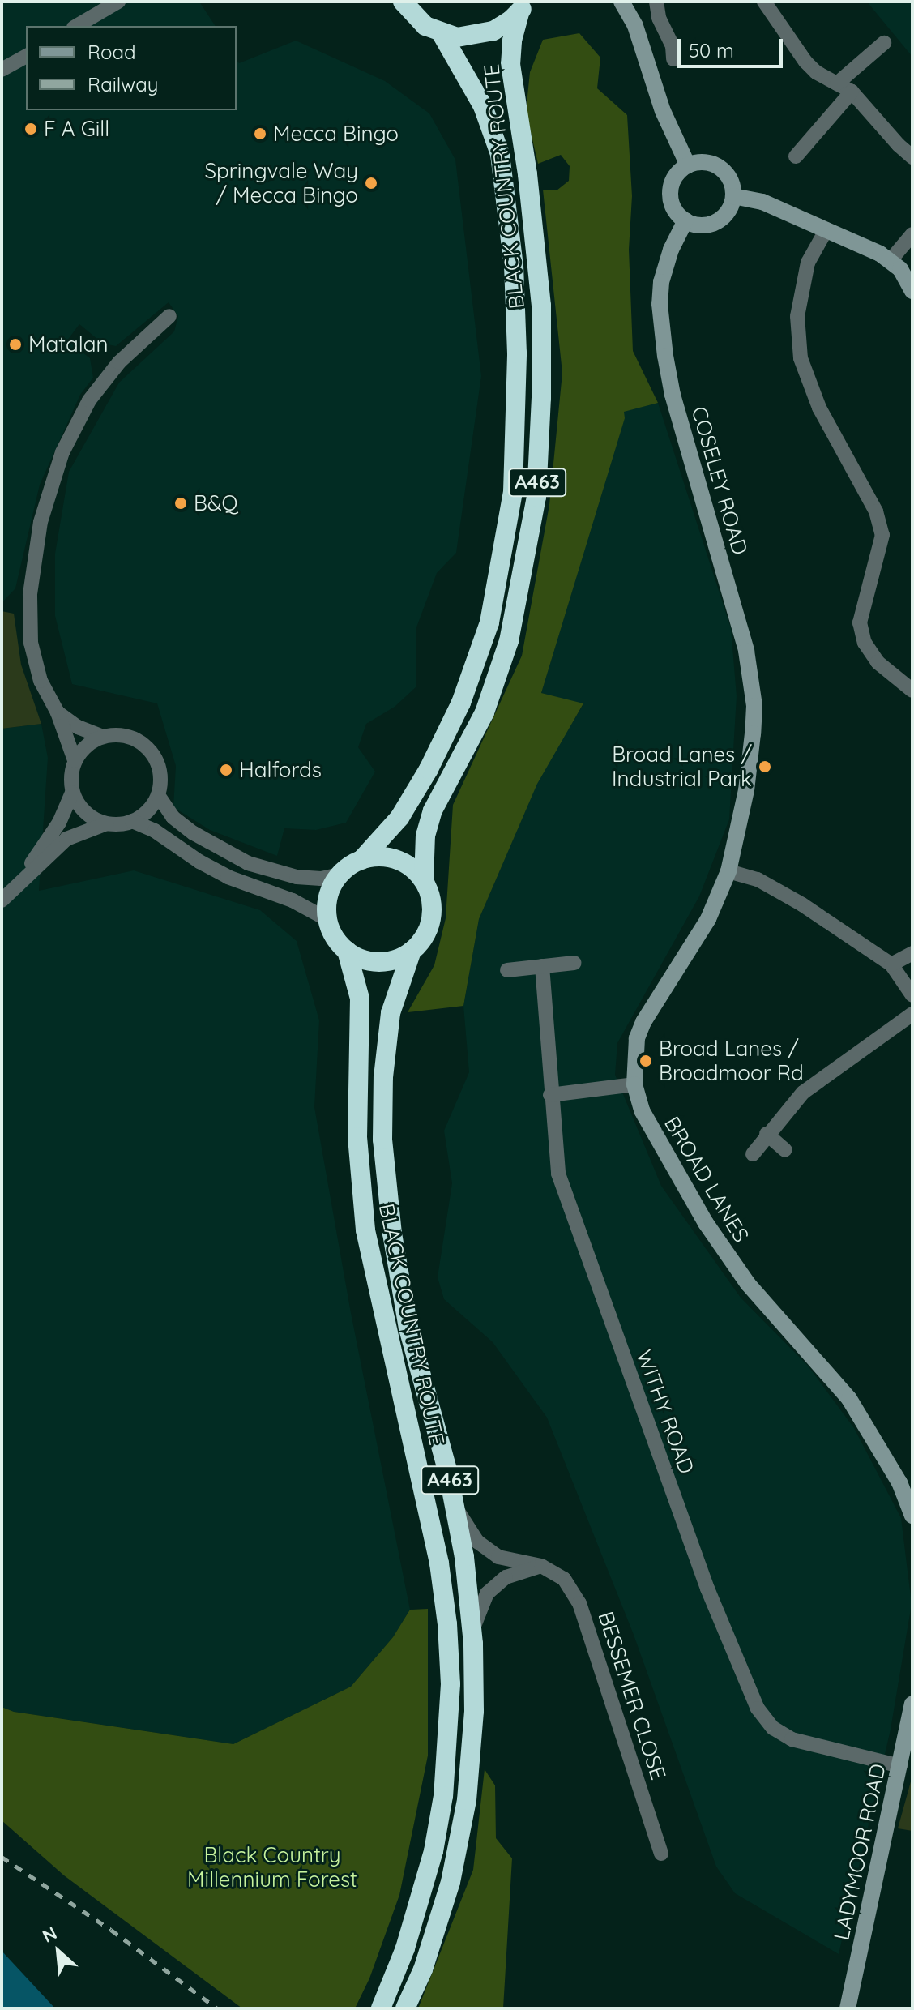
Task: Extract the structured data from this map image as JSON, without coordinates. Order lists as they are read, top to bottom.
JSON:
{
  "streets": {
    "highway": ["BLACK COUNTRY ROUTE", "A463"],
    "street": [
      "COSELEY ROAD",
      "BROAD LANES",
      "WITHY ROAD",
      "BESSEMER CLOSE",
      "LADYMOOR ROAD"
    ]
  },
  "crossings": [
    ["BLACK COUNTRY ROUTE", "A463"],
    ["BLACK COUNTRY ROUTE", "BESSEMER CLOSE"],
    ["COSELEY ROAD", "BROAD LANES"],
    ["WITHY ROAD", "LADYMOOR ROAD"]
  ],
  "parks": ["Black Country Millennium Forest"],
  "places": [
    "F A Gill",
    "Mecca Bingo",
    "Springvale Way / Mecca Bingo",
    "Matalan",
    "B&Q",
    "Broad Lanes / Industrial Park",
    "Halfords",
    "Broad Lanes / Broadmoor Rd"
  ],
  "legend": ["Road", "Railway"],
  "scale_bar": "50 m",
  "north": "top left"
}
